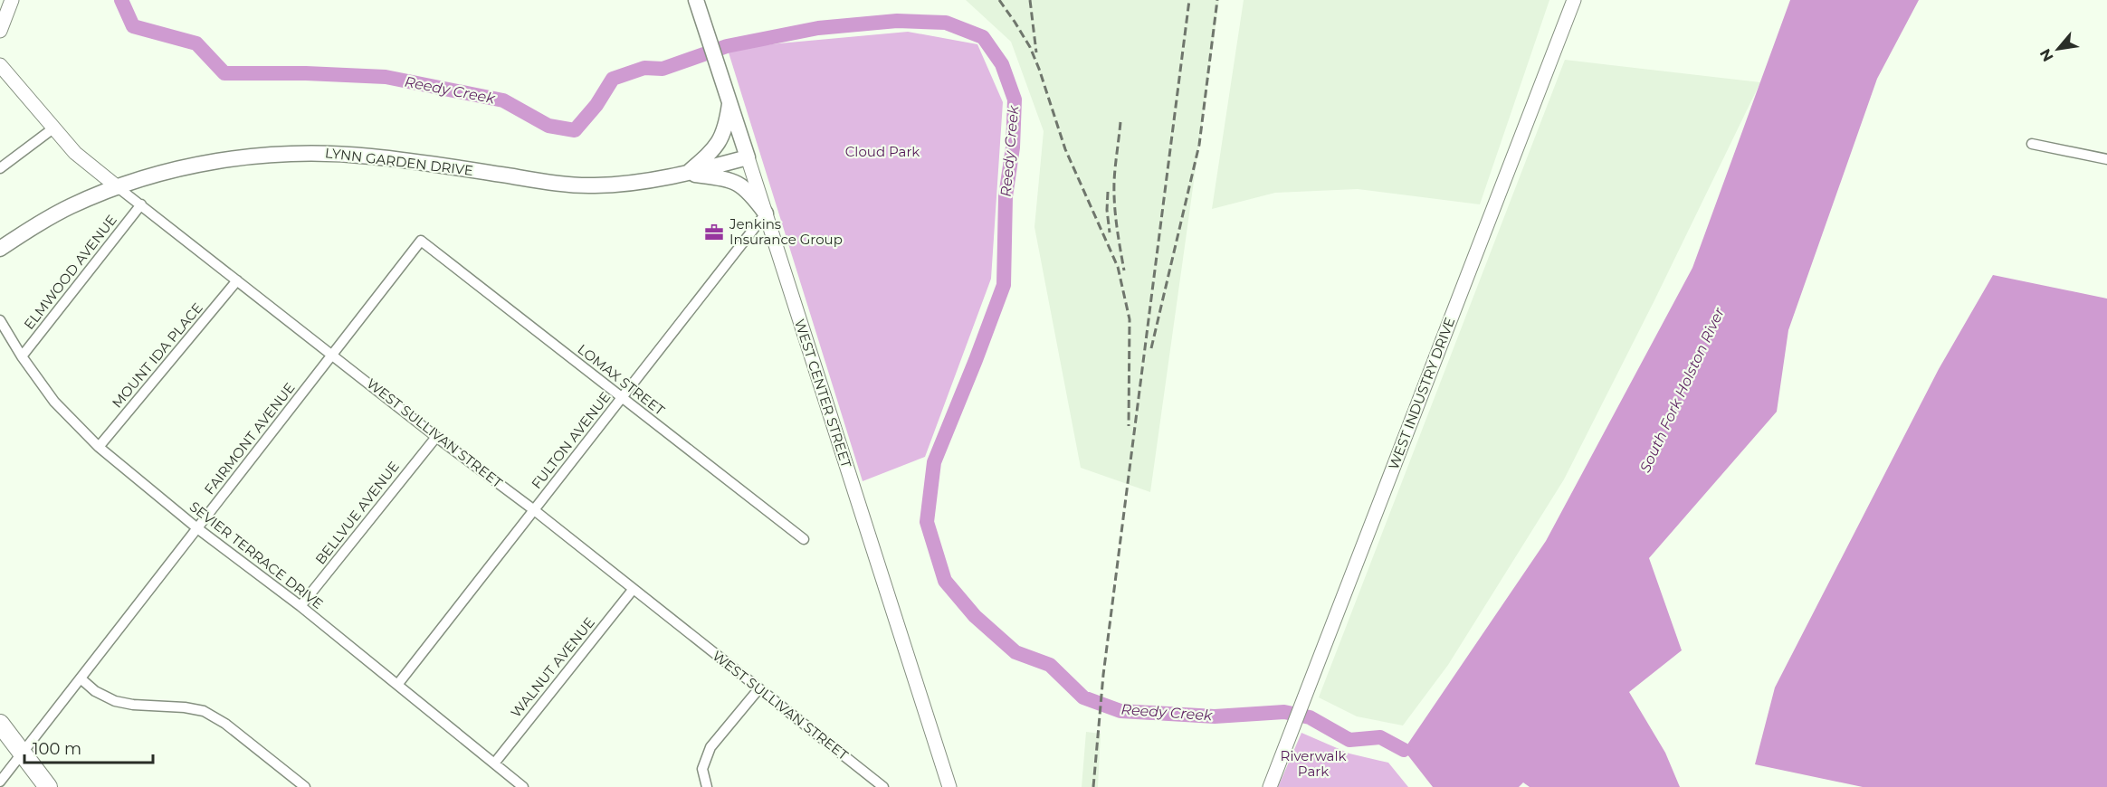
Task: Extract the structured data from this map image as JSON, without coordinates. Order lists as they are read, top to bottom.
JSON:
{
  "streets": {
    "main road": [
      "LYNN GARDEN DRIVE",
      "WEST CENTER STREET",
      "WEST INDUSTRY DRIVE",
      "WEST SULLIVAN STREET"
    ],
    "street": [
      "ELMWOOD AVENUE",
      "MOUNT IDA PLACE",
      "LOMAX STREET",
      "FAIRMONT AVENUE",
      "FULTON AVENUE",
      "BELLVUE AVENUE",
      "SEVIER TERRACE DRIVE",
      "WALNUT AVENUE"
    ]
  },
  "crossings": [
    ["LYNN GARDEN DRIVE", "WEST CENTER STREET"],
    ["LYNN GARDEN DRIVE", "WEST SULLIVAN STREET"],
    ["ELMWOOD AVENUE", "WEST SULLIVAN STREET"],
    ["ELMWOOD AVENUE", "SEVIER TERRACE DRIVE"],
    ["MOUNT IDA PLACE", "WEST SULLIVAN STREET"],
    ["MOUNT IDA PLACE", "SEVIER TERRACE DRIVE"],
    ["LOMAX STREET", "FAIRMONT AVENUE"],
    ["LOMAX STREET", "FULTON AVENUE"],
    ["WEST CENTER STREET", "FULTON AVENUE"],
    ["WEST SULLIVAN STREET", "FAIRMONT AVENUE"],
    ["WEST SULLIVAN STREET", "FULTON AVENUE"],
    ["WEST SULLIVAN STREET", "BELLVUE AVENUE"],
    ["WEST SULLIVAN STREET", "WALNUT AVENUE"],
    ["FAIRMONT AVENUE", "SEVIER TERRACE DRIVE"],
    ["FULTON AVENUE", "SEVIER TERRACE DRIVE"],
    ["BELLVUE AVENUE", "SEVIER TERRACE DRIVE"],
    ["SEVIER TERRACE DRIVE", "WALNUT AVENUE"]
  ],
  "water": ["Reedy Creek", "South Fork Holston River"],
  "parks": ["Cloud Park", "Riverwalk Park"],
  "places": {
    "office": ["Jenkins Insurance Group"]
  },
  "scale_bar": "100 m",
  "north": "bottom left"
}
